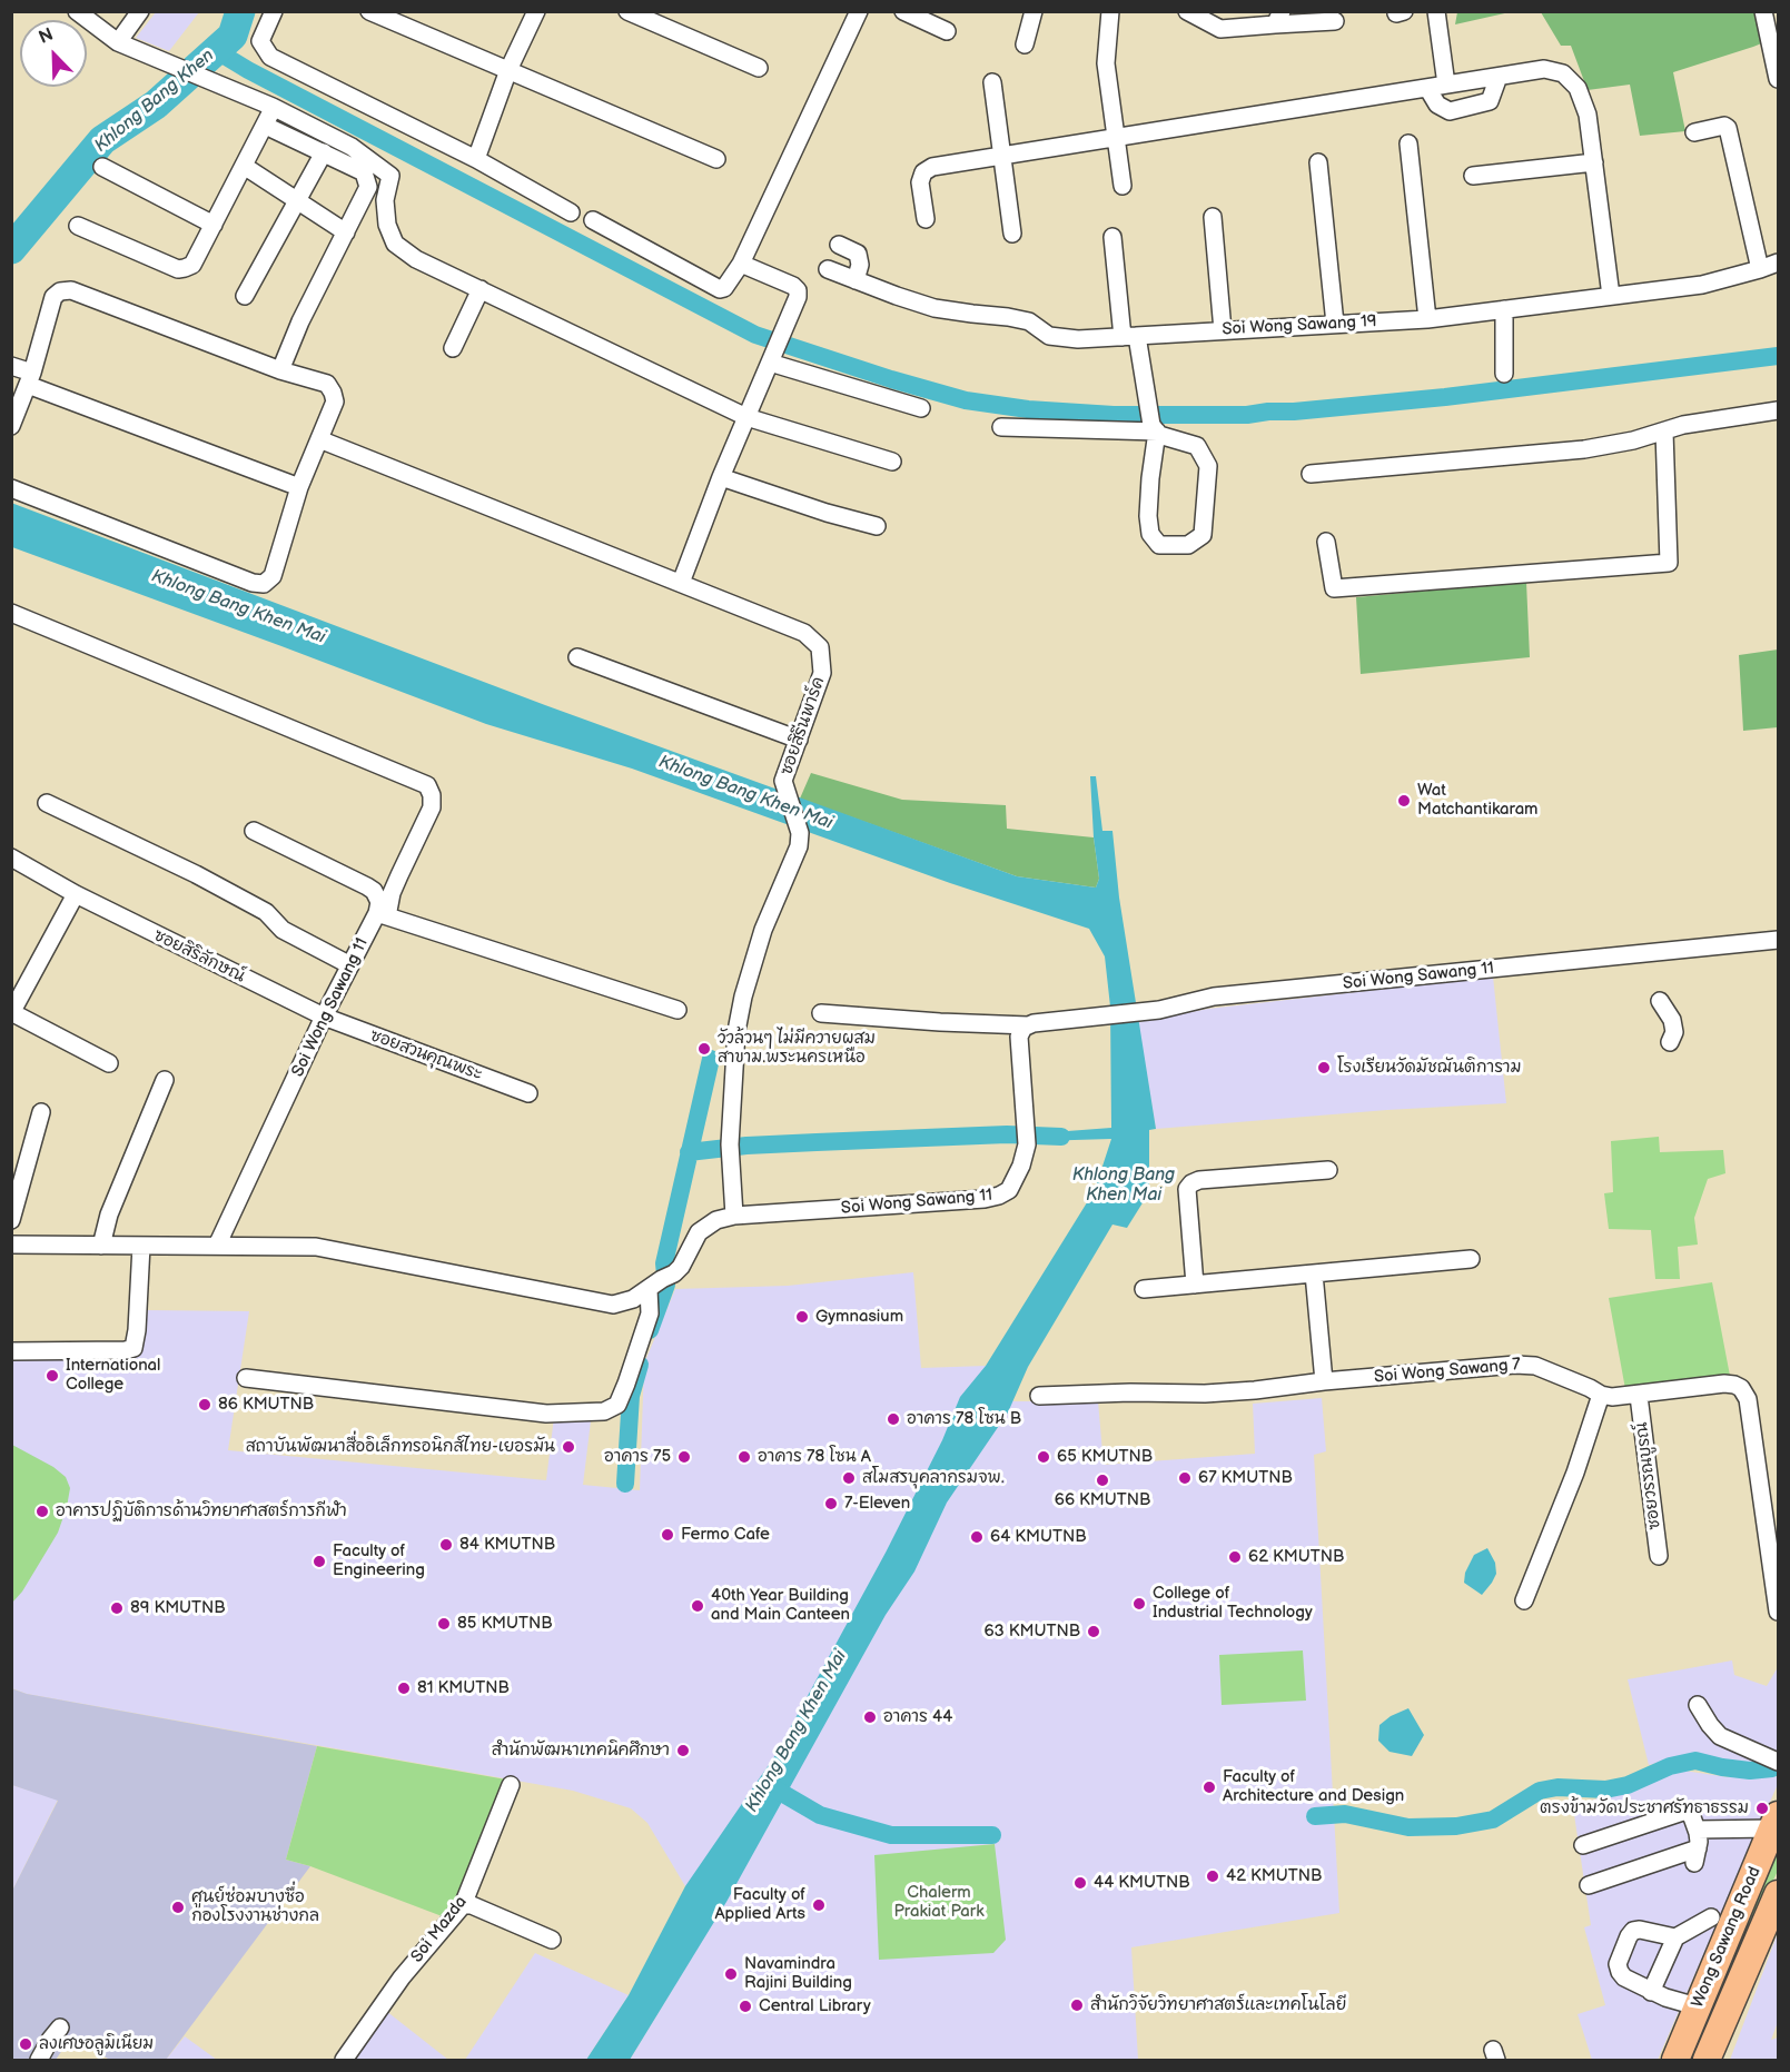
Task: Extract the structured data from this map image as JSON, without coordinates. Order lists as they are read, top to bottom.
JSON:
{
  "streets": {
    "main road": ["Wong Sawang Road"],
    "street": [
      "Soi Wong Sawang 19",
      "ซอยสิรีนพาร์ค",
      "ซอยสิริลักษณ์",
      "Soi Wong Sawang 11",
      "ซอยสวนคุณพระ",
      "Soi Wong Sawang 7",
      "ซอยวรรณบูรณ์",
      "Soi Mazda"
    ]
  },
  "crossings": [
    ["ซอยสิรีนพาร์ค", "Soi Wong Sawang 11"],
    ["ซอยสิริลักษณ์", "Soi Wong Sawang 11"],
    ["ซอยสิริลักษณ์", "ซอยสวนคุณพระ"],
    ["Soi Wong Sawang 11", "ซอยสวนคุณพระ"],
    ["Soi Wong Sawang 7", "ซอยวรรณบูรณ์"]
  ],
  "water": ["Khlong Bang Khen", "Khlong Bang Khen Mai"],
  "parks": ["Chalerm Prakiat Park"],
  "places": [
    "Wat Matchantikaram",
    "วัวล้วนๆ ไม่มีควายผสม สาขาม.พระนครเหนือ",
    "โรงเรียนวัดมัชฌันติการาม",
    "Gymnasium",
    "International College",
    "86 KMUTNB",
    "อาคาร 78 โซน B",
    "สถาบันพัฒนาสื่ออิเล็กทรอนิกส์ไทย-เยอรมัน",
    "อาคาร 75",
    "อาคาร 78 โซน A",
    "65 KMUTNB",
    "สโมสรบุคลากรมจพ.",
    "67 KMUTNB",
    "66 KMUTNB",
    "7-Eleven",
    "อาคารปฏิบัติการด้านวิทยาศาสตร์การกีฬา",
    "Fermo Cafe",
    "64 KMUTNB",
    "84 KMUTNB",
    "62 KMUTNB",
    "Faculty of Engineering",
    "College of Industrial Technology",
    "40th Year Building and Main Canteen",
    "89 KMUTNB",
    "85 KMUTNB",
    "63 KMUTNB",
    "81 KMUTNB",
    "อาคาร 44",
    "สำนักพัฒนาเทคนิคศึกษา",
    "Faculty of Architecture and Design",
    "ตรงข้ามวัดประชาศรัทธาธรรม",
    "42 KMUTNB",
    "44 KMUTNB",
    "Faculty of Applied Arts",
    "ศูนย์ซ่อมบางซื่อ กองโรงงานช่างกล",
    "Navamindra Rajini Building",
    "สำนักวิจัยวิทยาศาสตร์และเทคโนโลยี",
    "Central Library",
    "ลงเศษอลูมิเนียม"
  ],
  "north": "top left"
}
